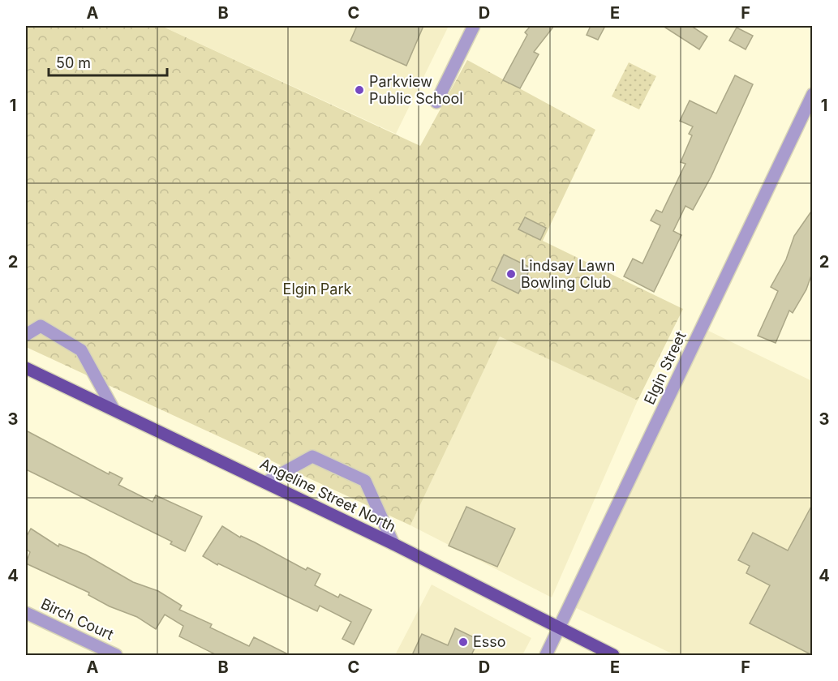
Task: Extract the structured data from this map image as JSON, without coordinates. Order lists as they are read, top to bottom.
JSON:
{
  "streets": {
    "main road": ["Angeline Street North"],
    "street": ["Elgin Street", "Birch Court"]
  },
  "crossings": [
    ["Elgin Street", "Angeline Street North"]
  ],
  "parks": ["Elgin Park"],
  "places": ["Parkview Public School", "Lindsay Lawn Bowling Club", "Esso"],
  "scale_bar": "50 m",
  "grid": {
    "columns": [
      "A",
      "B",
      "C",
      "D",
      "E",
      "F"
    ],
    "rows": [
      "1",
      "2",
      "3",
      "4"
    ]
  }
}
